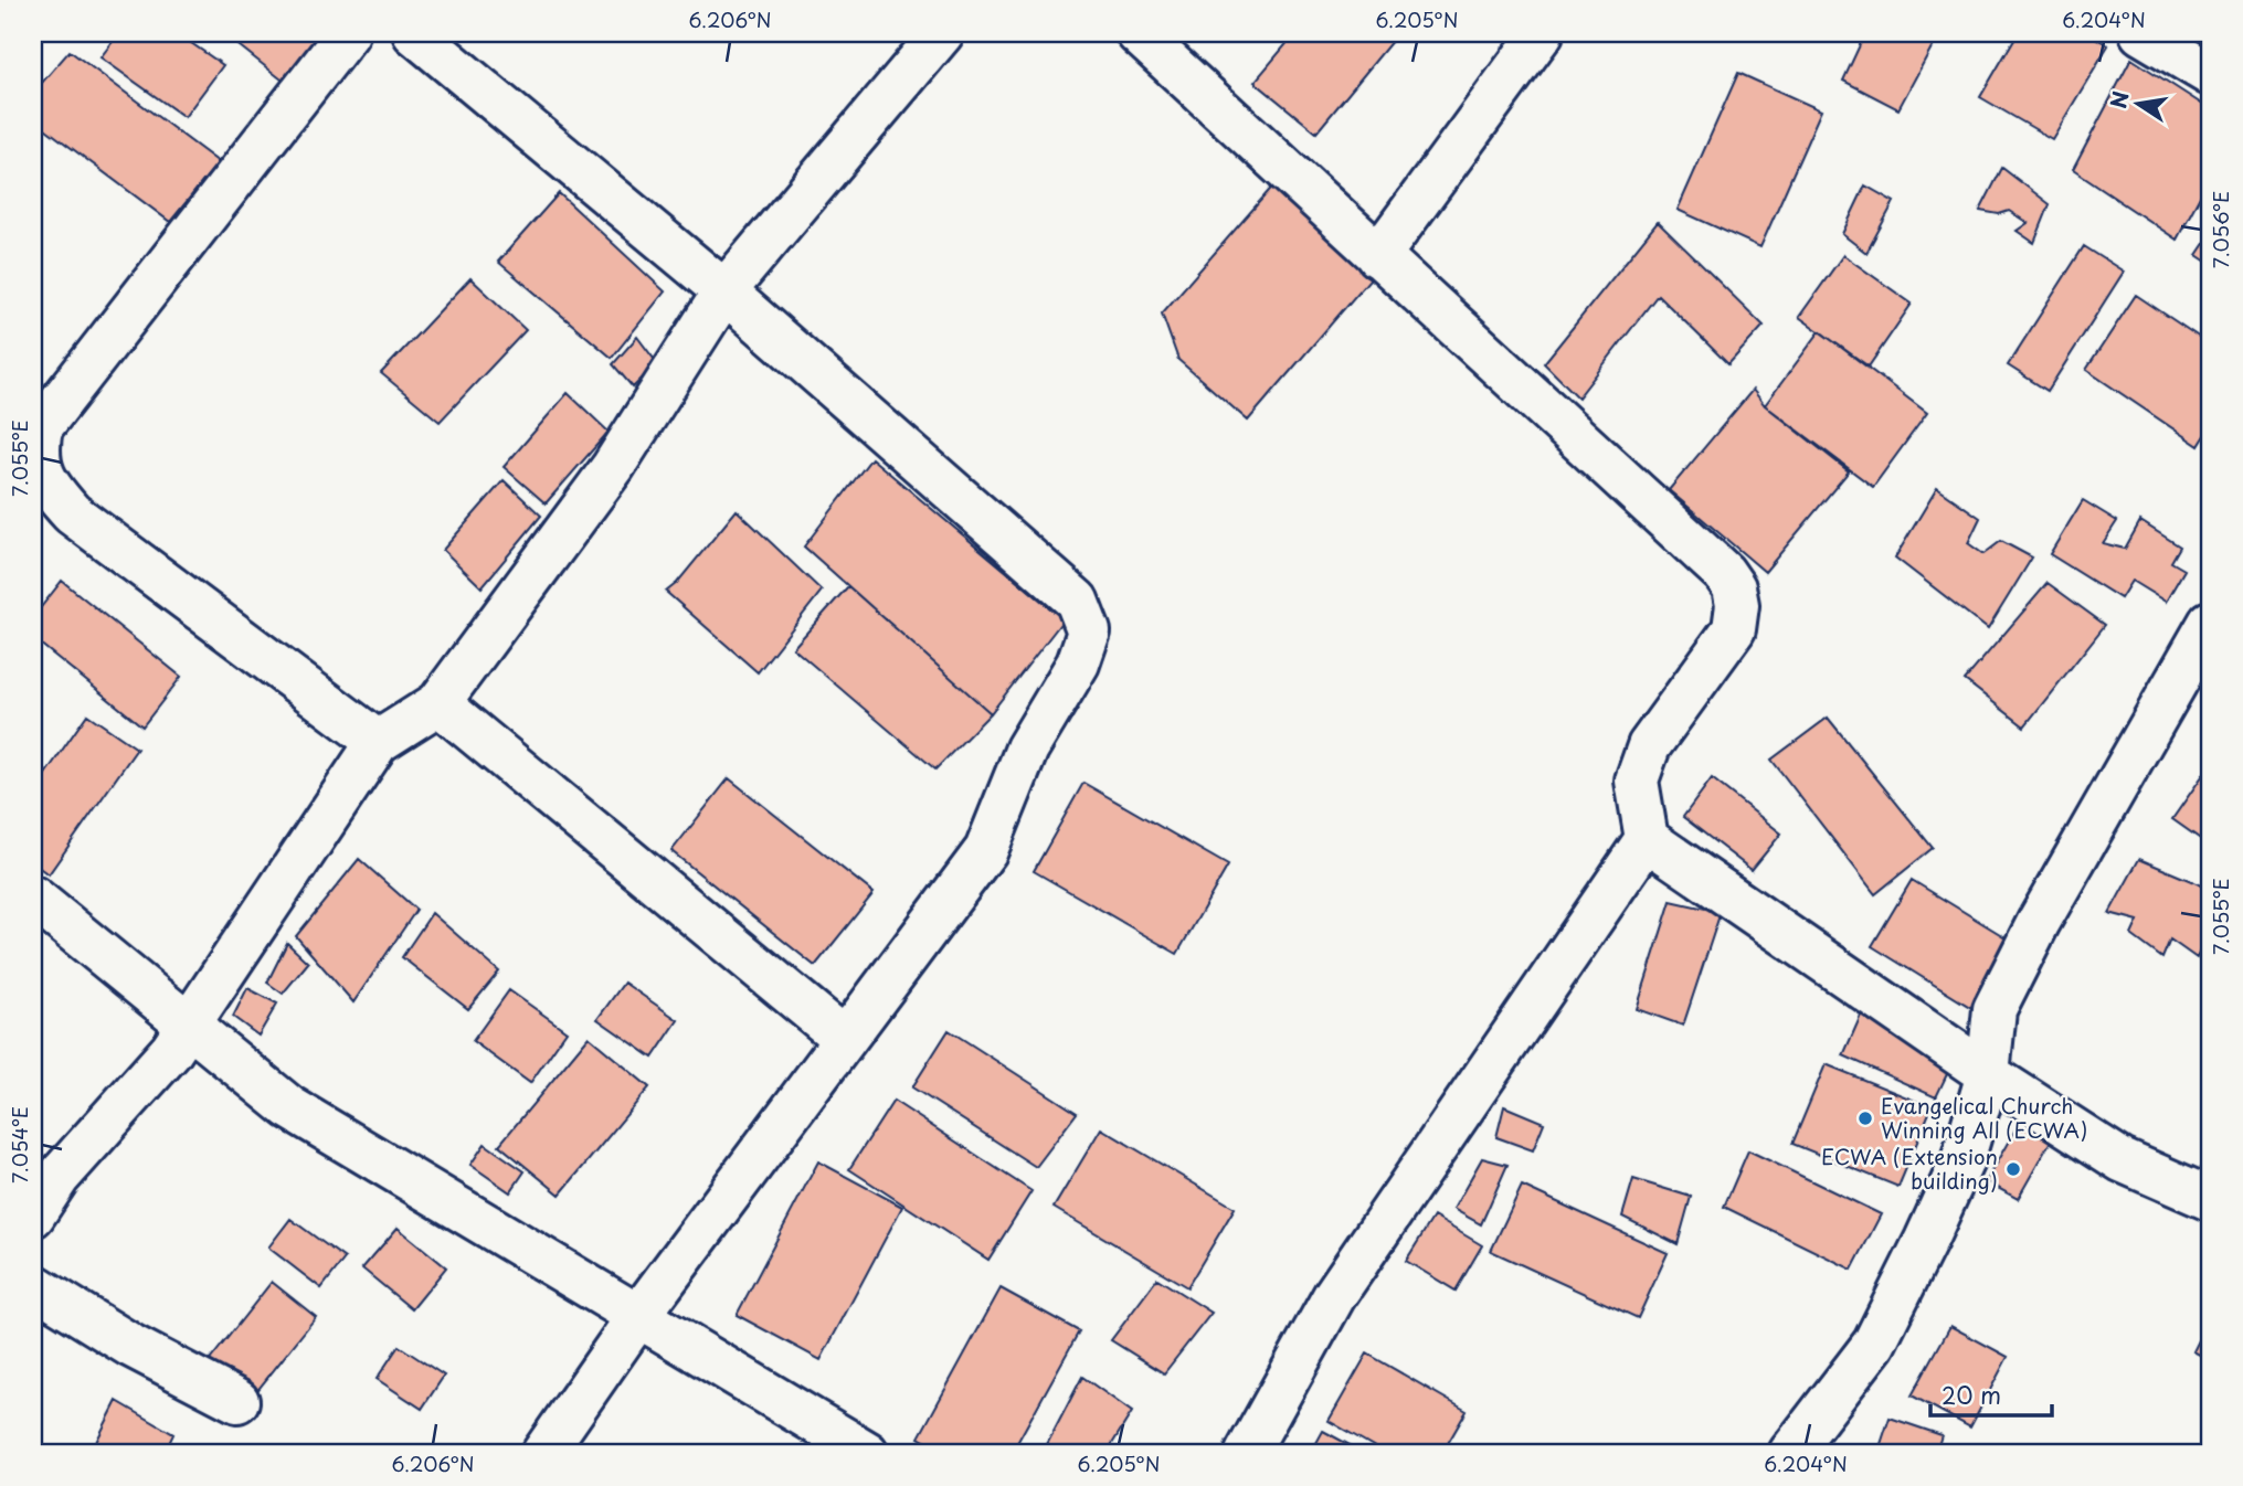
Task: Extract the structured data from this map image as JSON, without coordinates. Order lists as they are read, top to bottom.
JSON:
{
  "places": ["Evangelical Church Winning All (ECWA)", "ECWA (Extension building)"],
  "scale_bar": "20 m",
  "north": "left",
  "coordinates": [
    "6.206°N",
    "6.205°N",
    "6.204°N",
    "7.056°E",
    "7.055°E",
    "7.054°E"
  ]
}
